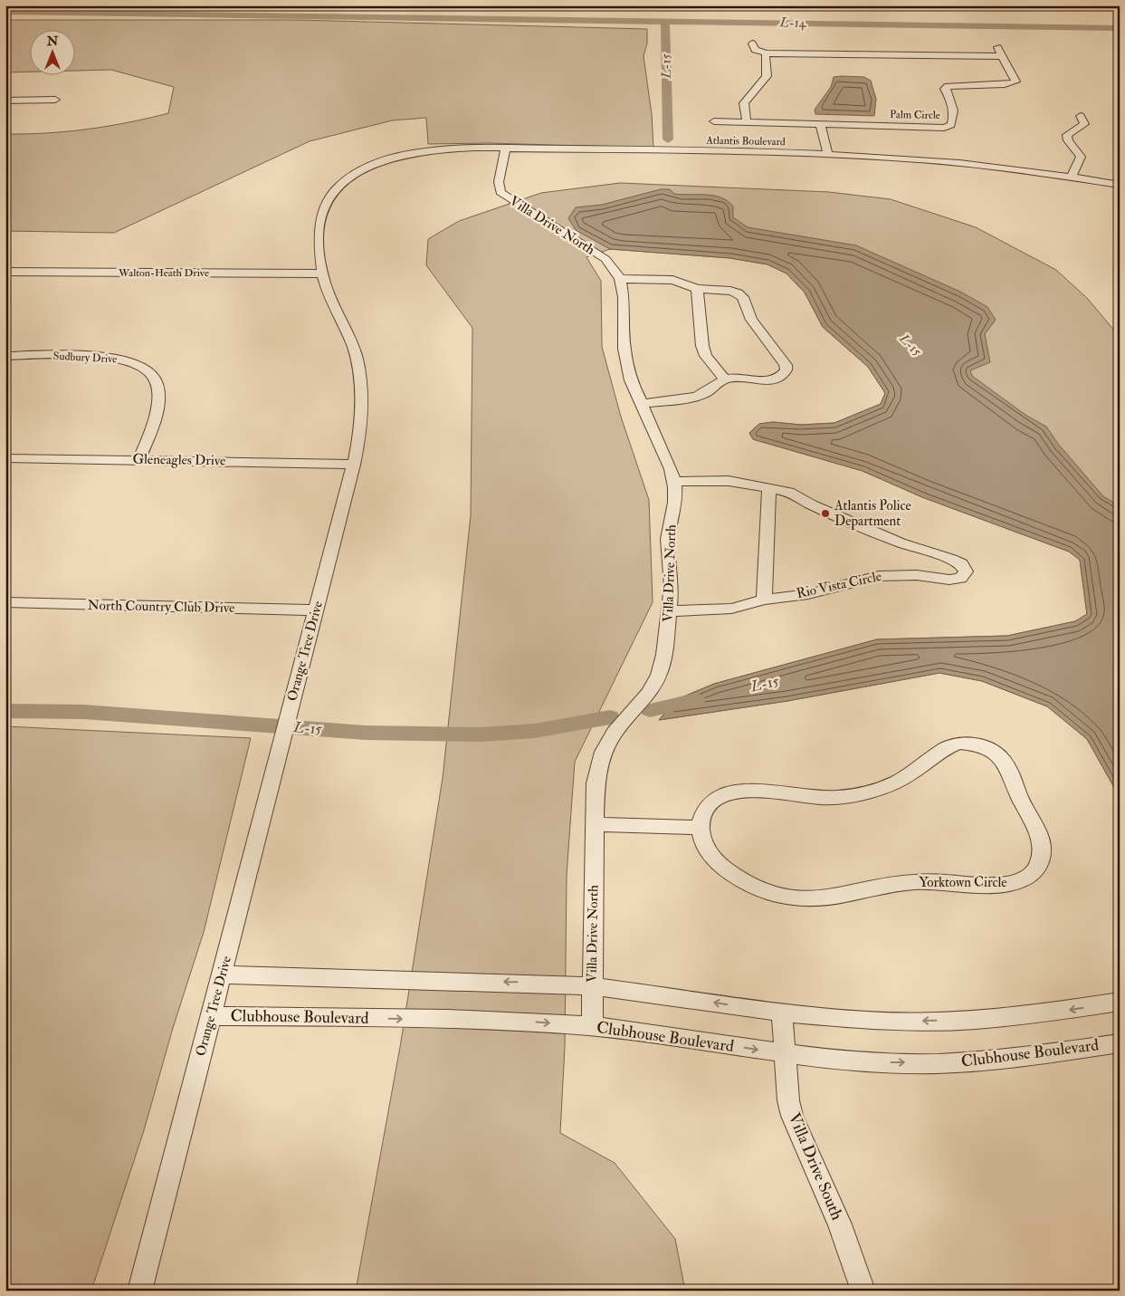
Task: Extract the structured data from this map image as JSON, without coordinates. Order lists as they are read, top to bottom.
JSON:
{
  "streets": {
    "street": [
      "Palm Circle",
      "Atlantis Boulevard",
      "Villa Drive North",
      "Walton-Heath Drive",
      "Sudbury Drive",
      "Gleneagles Drive",
      "Rio Vista Circle",
      "North Country Club Drive",
      "Orange Tree Drive",
      "Yorktown Circle",
      "Clubhouse Boulevard",
      "Villa Drive South"
    ]
  },
  "crossings": [
    ["Atlantis Boulevard", "Villa Drive North"],
    ["Atlantis Boulevard", "Orange Tree Drive"],
    ["Villa Drive North", "Rio Vista Circle"],
    ["Villa Drive North", "Clubhouse Boulevard"],
    ["Walton-Heath Drive", "Orange Tree Drive"],
    ["Sudbury Drive", "Gleneagles Drive"],
    ["Gleneagles Drive", "Orange Tree Drive"],
    ["North Country Club Drive", "Orange Tree Drive"],
    ["Orange Tree Drive", "Clubhouse Boulevard"],
    ["Clubhouse Boulevard", "Villa Drive South"]
  ],
  "water": ["L-14", "L-15"],
  "places": ["Atlantis Police Department"],
  "north": "top"
}
